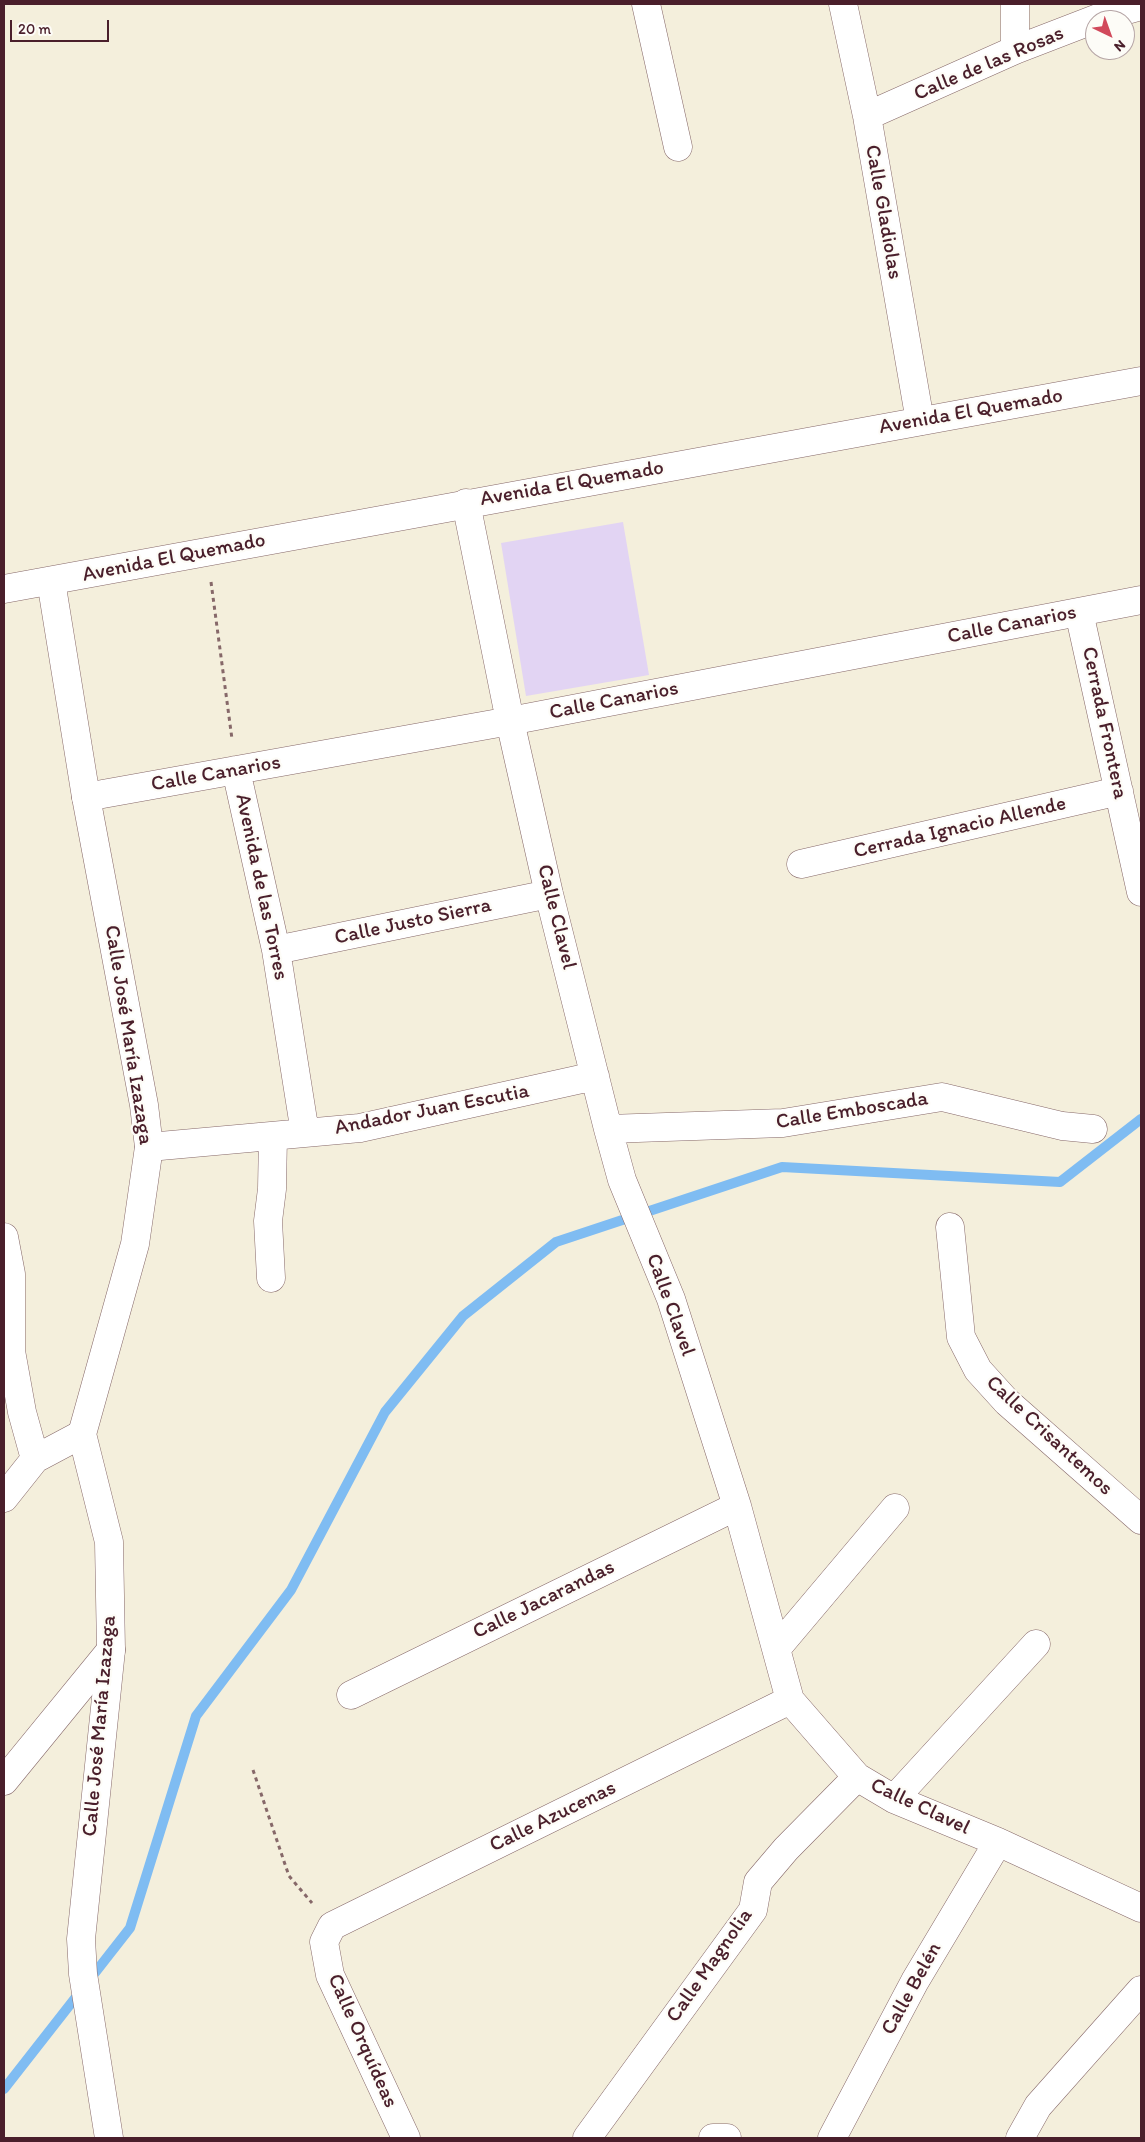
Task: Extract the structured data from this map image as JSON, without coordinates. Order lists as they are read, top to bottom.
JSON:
{
  "streets": {
    "street": [
      "Calle de las Rosas",
      "Calle Gladiolas",
      "Avenida El Quemado",
      "Calle Canarios",
      "Cerrada Frontera",
      "Cerrada Ignacio Allende",
      "Avenida de las Torres",
      "Calle Clavel",
      "Calle Justo Sierra",
      "Calle José María Izazaga",
      "Andador Juan Escutia",
      "Calle Emboscada",
      "Calle Crisantemos",
      "Calle Jacarandas",
      "Calle Azucenas",
      "Calle Magnolia",
      "Calle Belén",
      "Calle Orquídeas"
    ]
  },
  "crossings": [
    ["Calle de las Rosas", "Calle Gladiolas"],
    ["Calle Gladiolas", "Avenida El Quemado"],
    ["Avenida El Quemado", "Avenida de las Torres"],
    ["Avenida El Quemado", "Calle Clavel"],
    ["Avenida El Quemado", "Calle José María Izazaga"],
    ["Calle Canarios", "Cerrada Frontera"],
    ["Calle Canarios", "Avenida de las Torres"],
    ["Calle Canarios", "Calle Clavel"],
    ["Calle Canarios", "Calle José María Izazaga"],
    ["Cerrada Frontera", "Cerrada Ignacio Allende"],
    ["Avenida de las Torres", "Calle Justo Sierra"],
    ["Avenida de las Torres", "Andador Juan Escutia"],
    ["Calle Clavel", "Calle Justo Sierra"],
    ["Calle Clavel", "Andador Juan Escutia"],
    ["Calle Clavel", "Calle Emboscada"],
    ["Calle Clavel", "Calle Jacarandas"],
    ["Calle Clavel", "Calle Azucenas"],
    ["Calle Clavel", "Calle Magnolia"],
    ["Calle Clavel", "Calle Belén"],
    ["Calle José María Izazaga", "Andador Juan Escutia"],
    ["Calle Azucenas", "Calle Orquídeas"]
  ],
  "scale_bar": "20 m",
  "north": "bottom right"
}
